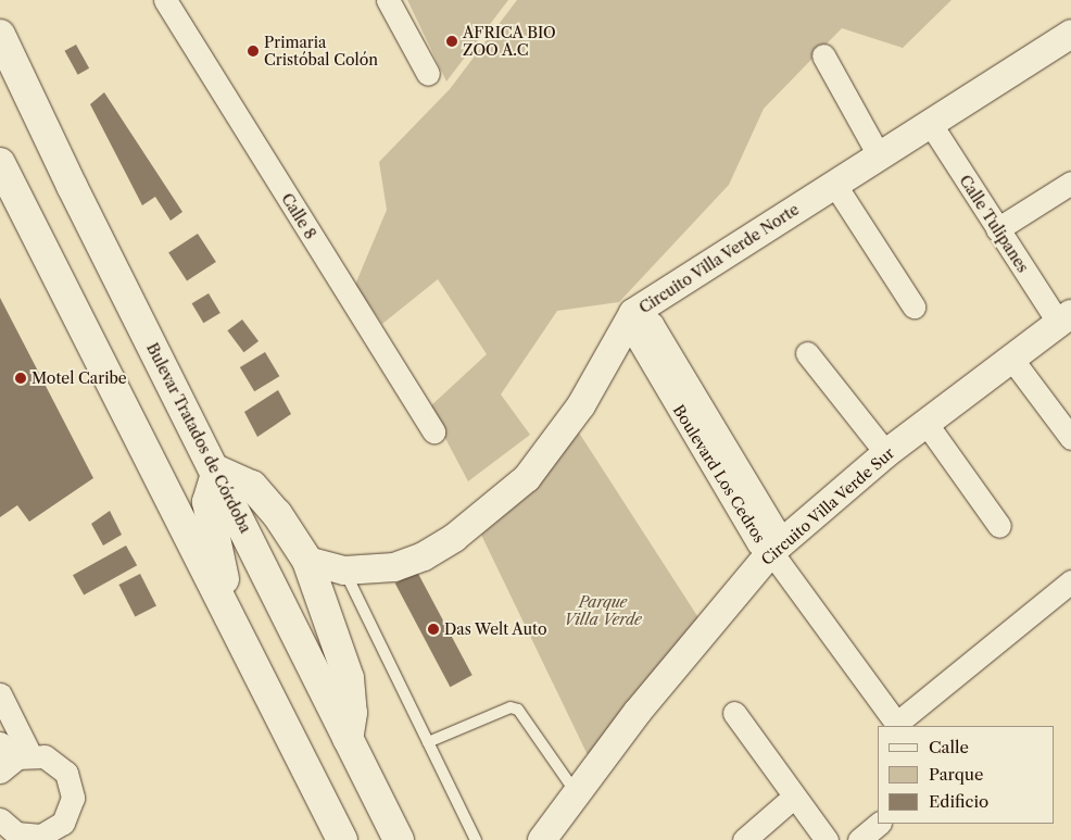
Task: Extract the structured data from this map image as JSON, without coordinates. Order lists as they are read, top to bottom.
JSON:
{
  "streets": {
    "main road": ["Bulevar Tratados de Córdoba"],
    "street": [
      "Calle 8",
      "Calle Tulipanes",
      "Circuito Villa Verde Norte",
      "Boulevard Los Cedros",
      "Circuito Villa Verde Sur"
    ]
  },
  "crossings": [
    ["Calle Tulipanes", "Circuito Villa Verde Norte"],
    ["Calle Tulipanes", "Circuito Villa Verde Sur"],
    ["Circuito Villa Verde Norte", "Boulevard Los Cedros"],
    ["Boulevard Los Cedros", "Circuito Villa Verde Sur"]
  ],
  "parks": ["Parque Villa Verde"],
  "places": [
    "AFRICA BIO ZOO A.C",
    "Primaria Cristóbal Colón",
    "Motel Caribe",
    "Das Welt Auto"
  ],
  "legend": ["Calle", "Parque", "Edificio"]
}
